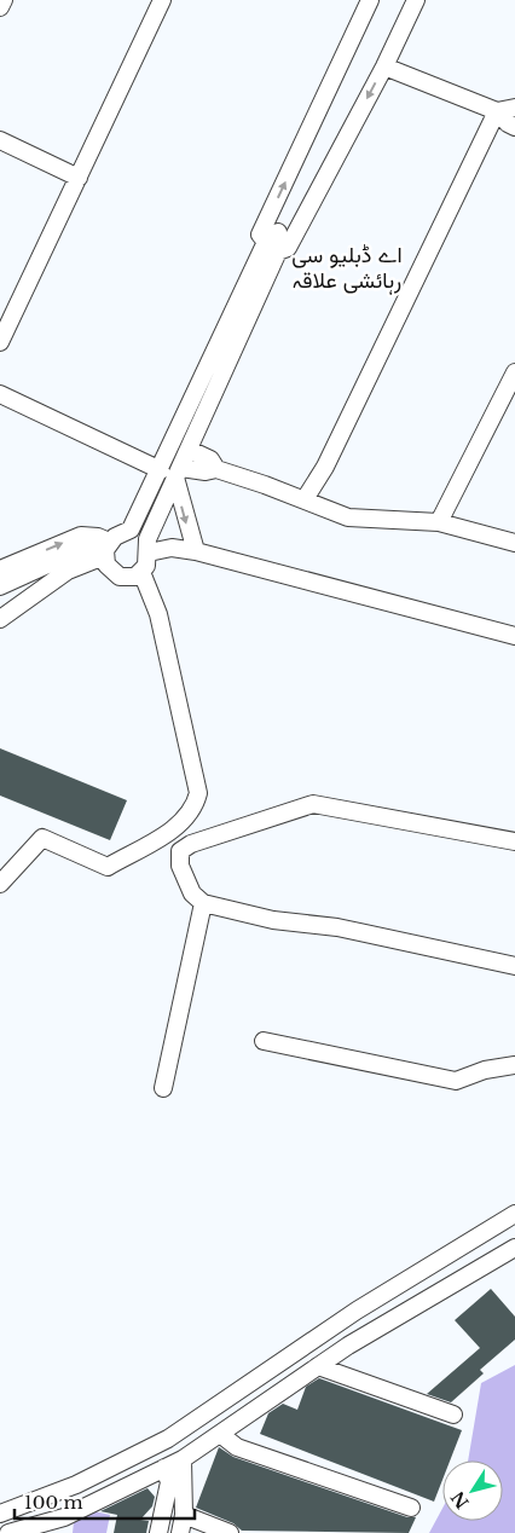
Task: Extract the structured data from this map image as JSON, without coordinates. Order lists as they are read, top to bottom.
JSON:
{
  "districts": ["اے ڈبلیو سی رہائشی علاقہ"],
  "scale_bar": "100 m",
  "north": "bottom left"
}
